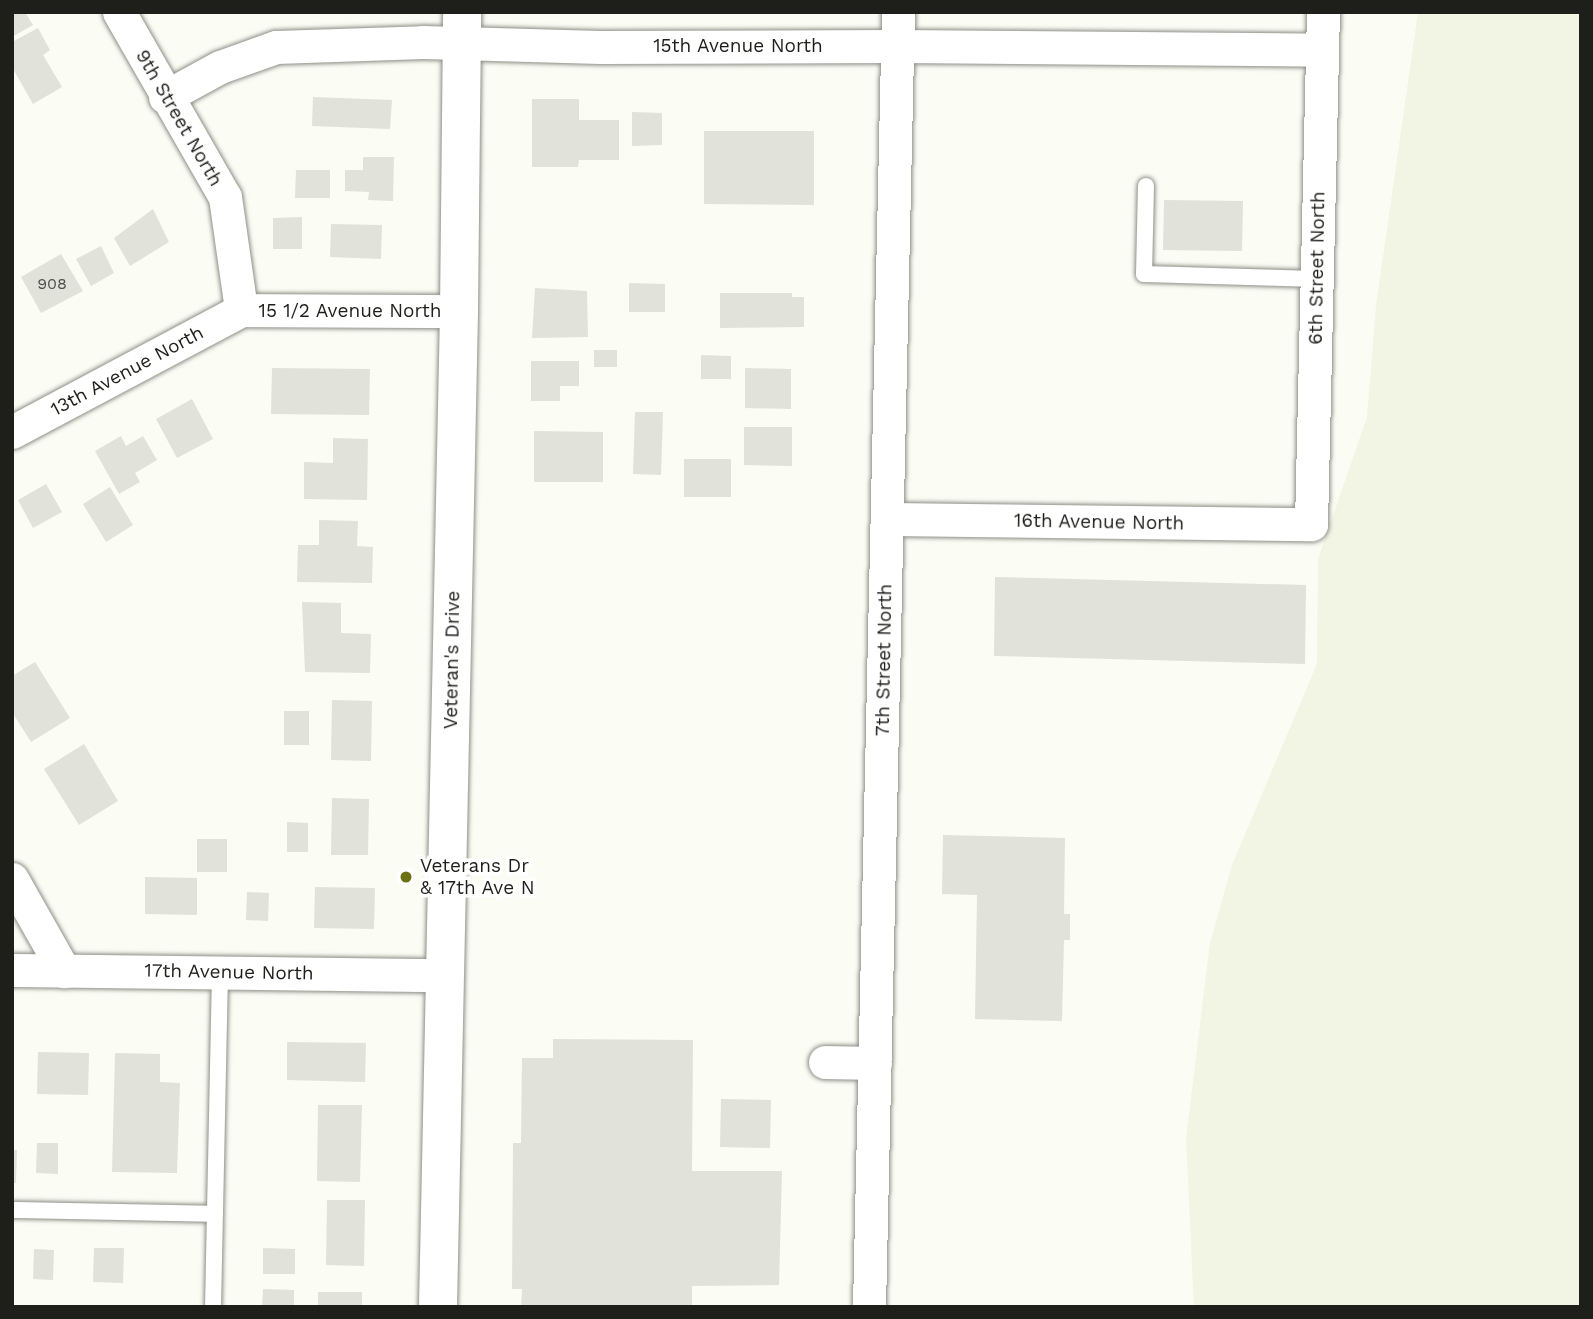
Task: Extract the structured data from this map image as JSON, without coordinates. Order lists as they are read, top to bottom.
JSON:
{
  "streets": {
    "street": [
      "15th Avenue North",
      "9th Street North",
      "6th Street North",
      "15 1/2 Avenue North",
      "13th Avenue North",
      "16th Avenue North",
      "Veteran's Drive",
      "7th Street North",
      "17th Avenue North"
    ]
  },
  "crossings": [
    ["15th Avenue North", "9th Street North"],
    ["15th Avenue North", "6th Street North"],
    ["15th Avenue North", "Veteran's Drive"],
    ["15th Avenue North", "7th Street North"],
    ["9th Street North", "15 1/2 Avenue North"],
    ["9th Street North", "13th Avenue North"],
    ["6th Street North", "16th Avenue North"],
    ["15 1/2 Avenue North", "13th Avenue North"],
    ["15 1/2 Avenue North", "Veteran's Drive"],
    ["16th Avenue North", "7th Street North"],
    ["Veteran's Drive", "17th Avenue North"]
  ],
  "places": ["Veterans Dr & 17th Ave N"],
  "house_numbers": ["908"]
}
